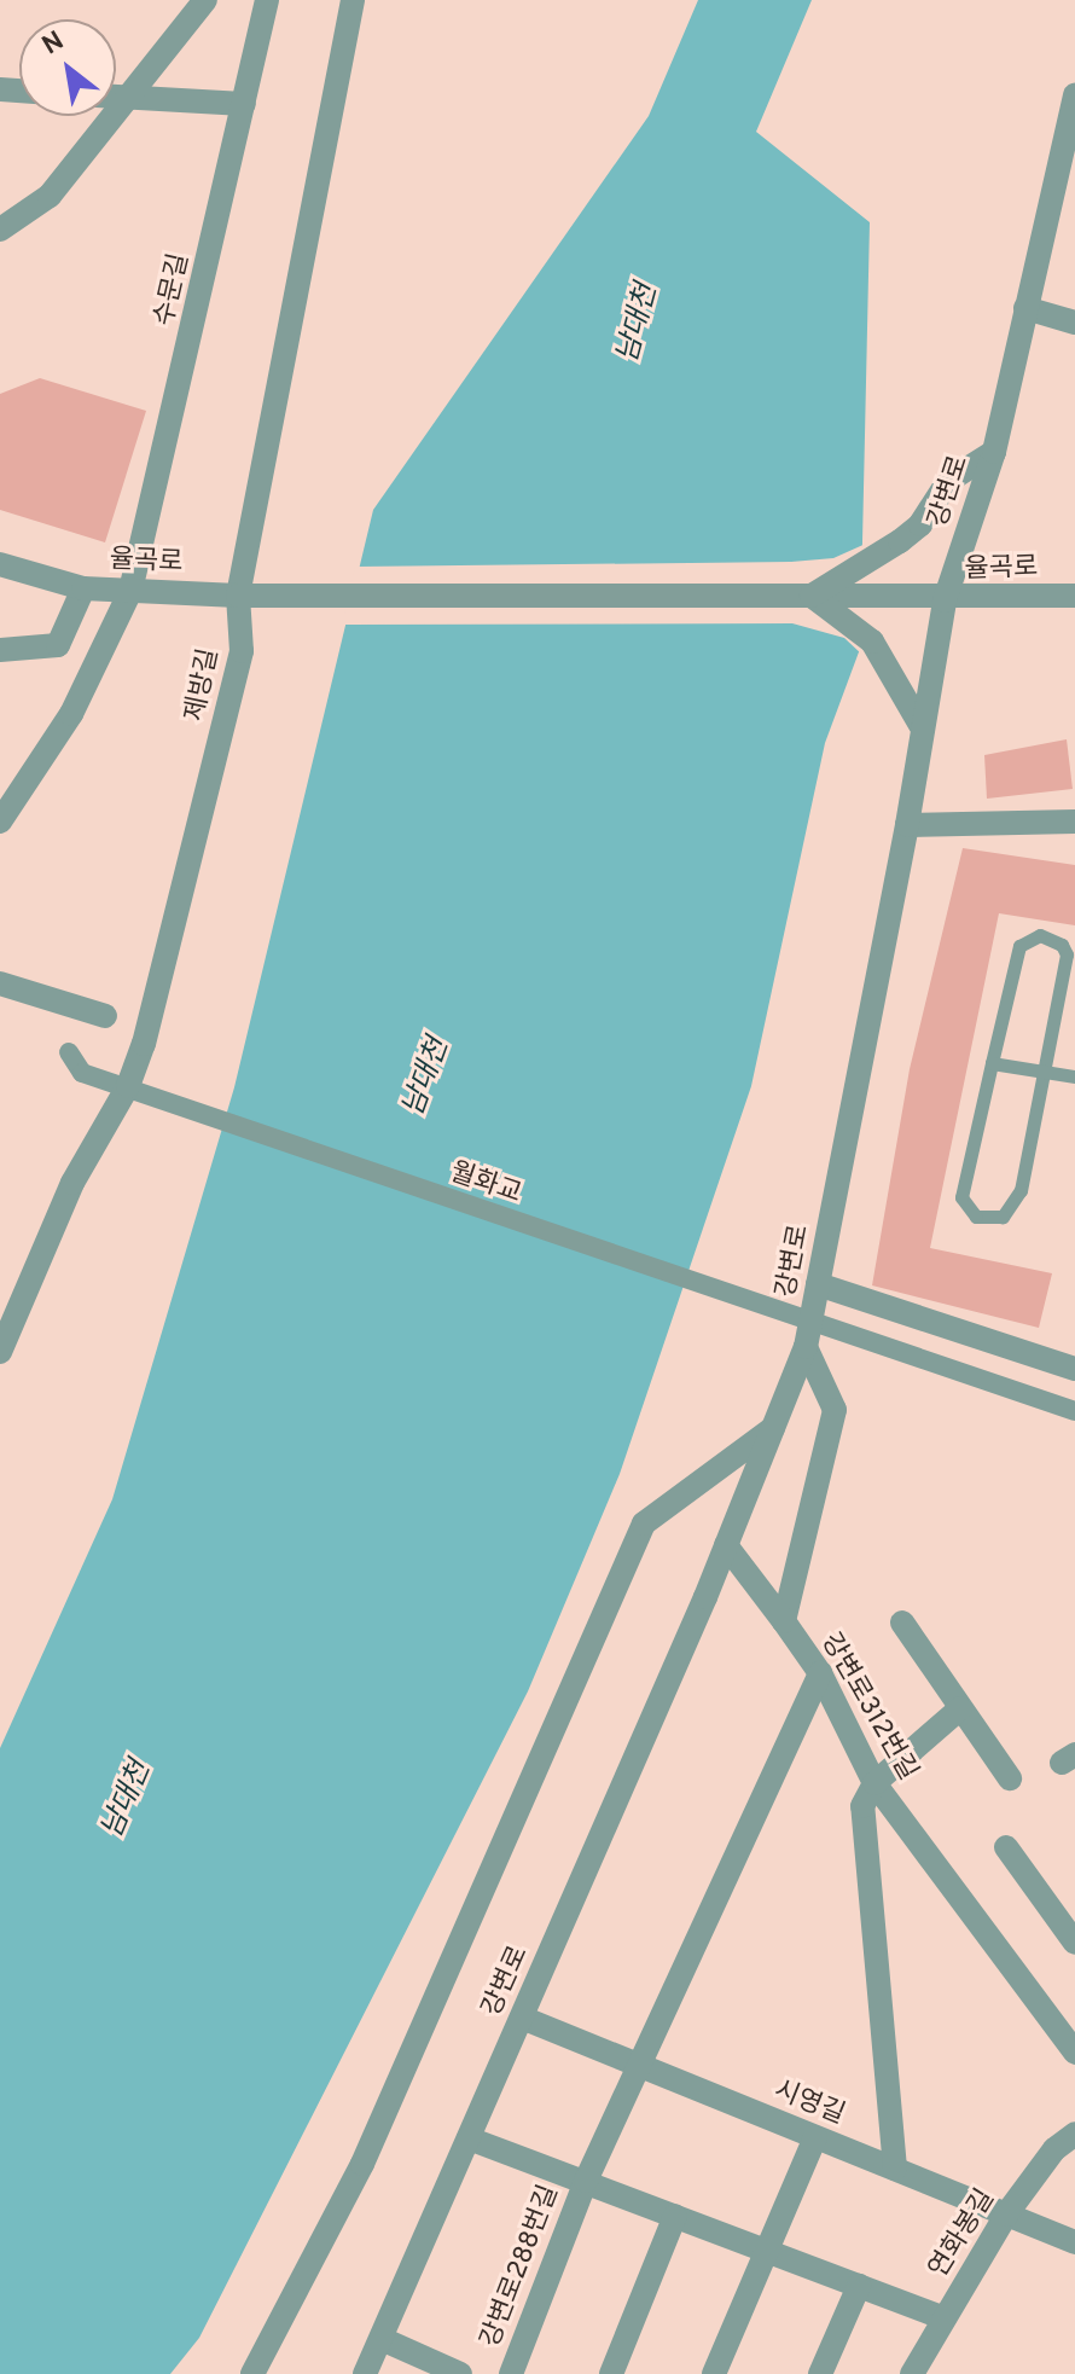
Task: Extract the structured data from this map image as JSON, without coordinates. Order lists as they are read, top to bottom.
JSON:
{
  "streets": {
    "street": [
      "수문길",
      "강변로",
      "율곡로",
      "제방길",
      "월화교",
      "강변로312번길",
      "시영길",
      "연화봉길",
      "강변로288번길"
    ]
  },
  "crossings": [
    ["수문길", "율곡로"],
    ["강변로", "율곡로"],
    ["강변로", "강변로312번길"],
    ["강변로", "시영길"],
    ["강변로", "강변로288번길"],
    ["율곡로", "제방길"],
    ["시영길", "연화봉길"],
    ["연화봉길", "강변로288번길"]
  ],
  "water": ["남대천"],
  "north": "top left"
}
